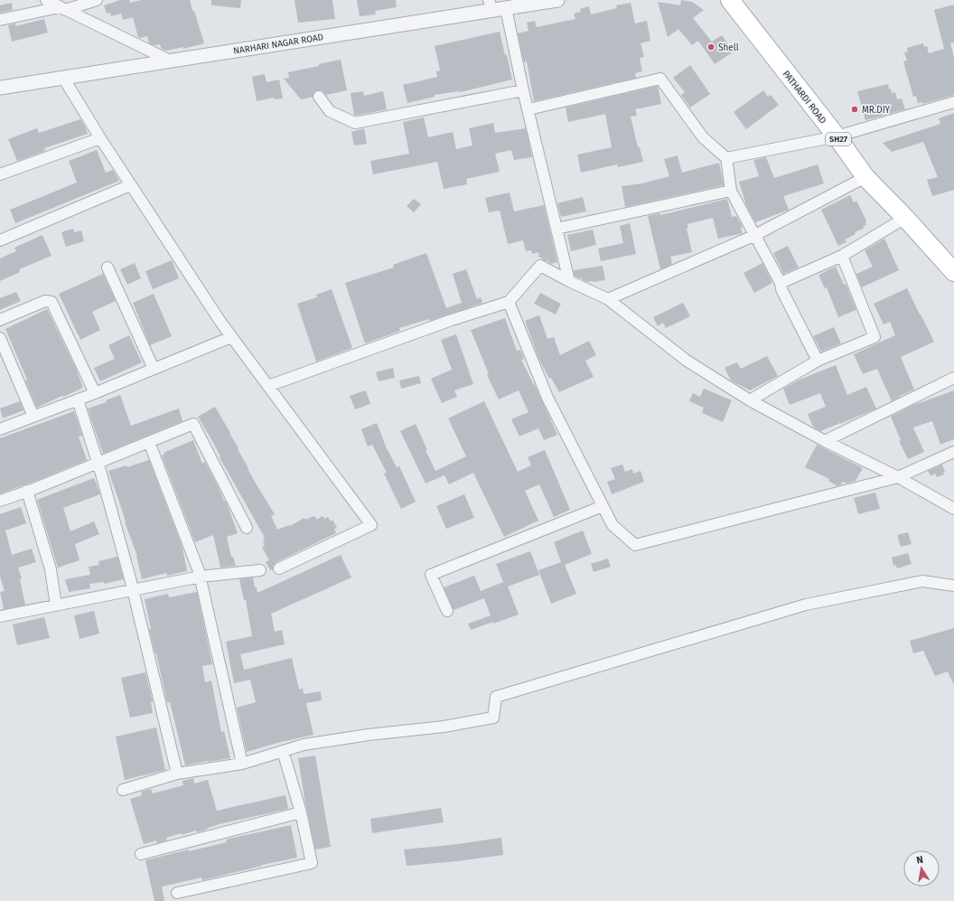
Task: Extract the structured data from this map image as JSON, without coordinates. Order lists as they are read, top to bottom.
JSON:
{
  "streets": {
    "main road": ["PATHARDI ROAD", "SH27"],
    "street": ["NARHARI NAGAR ROAD"]
  },
  "places": ["Shell", "MR.DIY"],
  "north": "top"
}
